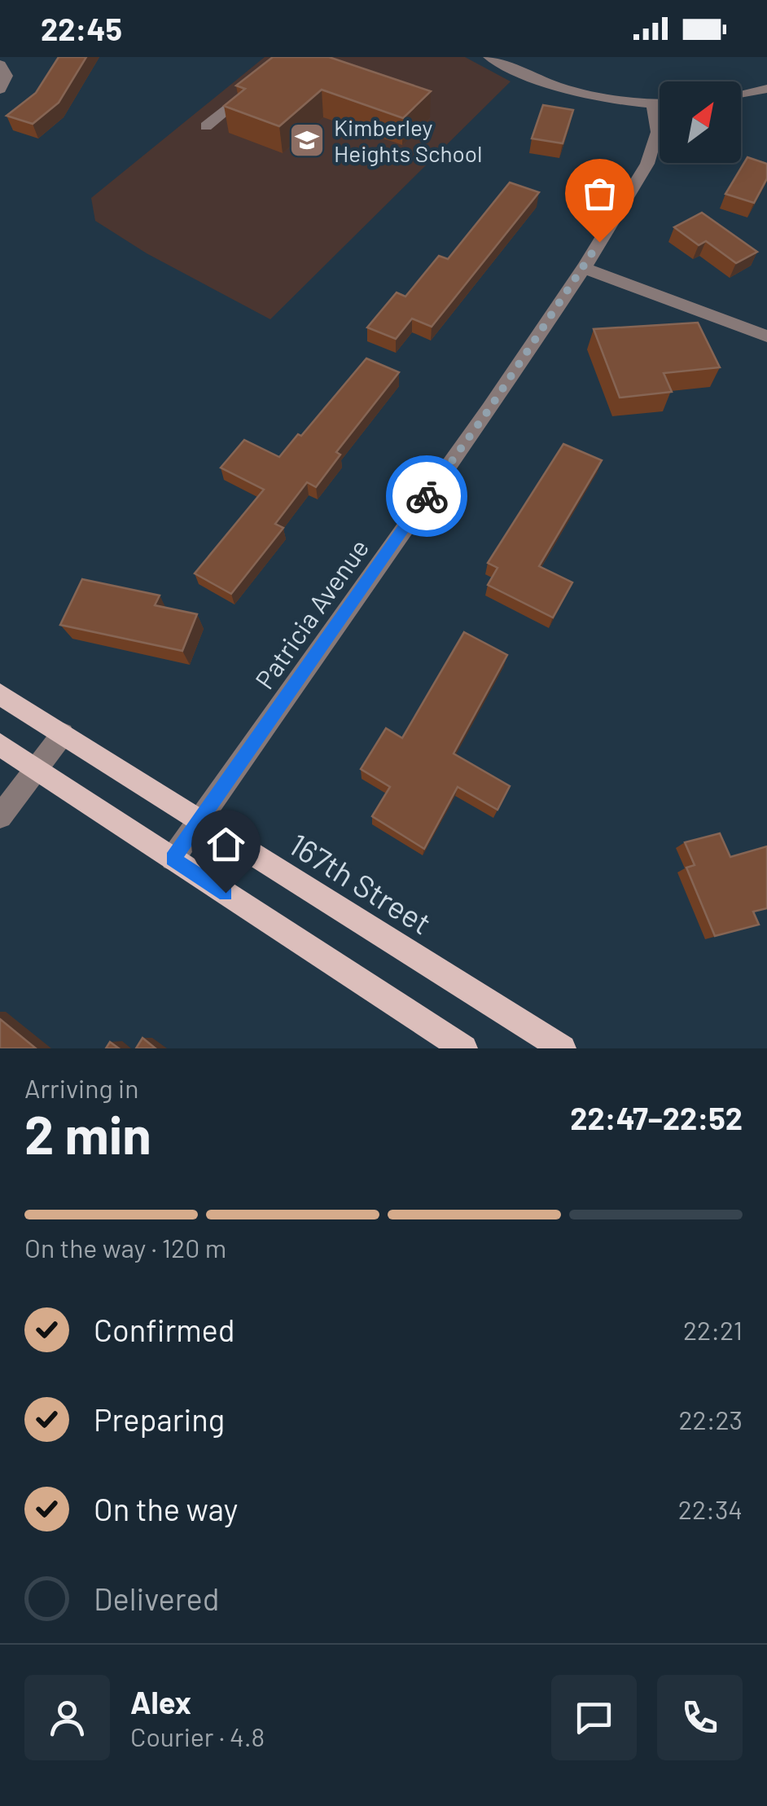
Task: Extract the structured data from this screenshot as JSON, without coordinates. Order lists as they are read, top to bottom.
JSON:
{
  "streets": {
    "main road": ["167th Street"],
    "street": ["Patricia Avenue"]
  },
  "crossings": [
    ["Patricia Avenue", "167th Street"]
  ],
  "places": {
    "school or university": ["Kimberley Heights School"]
  },
  "north": "top right",
  "page": {
    "status": "22:45",
    "heading": ["2 min", "Arriving in", "22:47–22:52"],
    "panel": ["Alex", "Courier · 4.8"],
    "bar": "On the way · 120 m",
    "list": [
      ["Confirmed", "22:21"],
      ["Preparing", "22:23"],
      ["On the way", "22:34"],
      "Delivered"
    ]
  }
}
